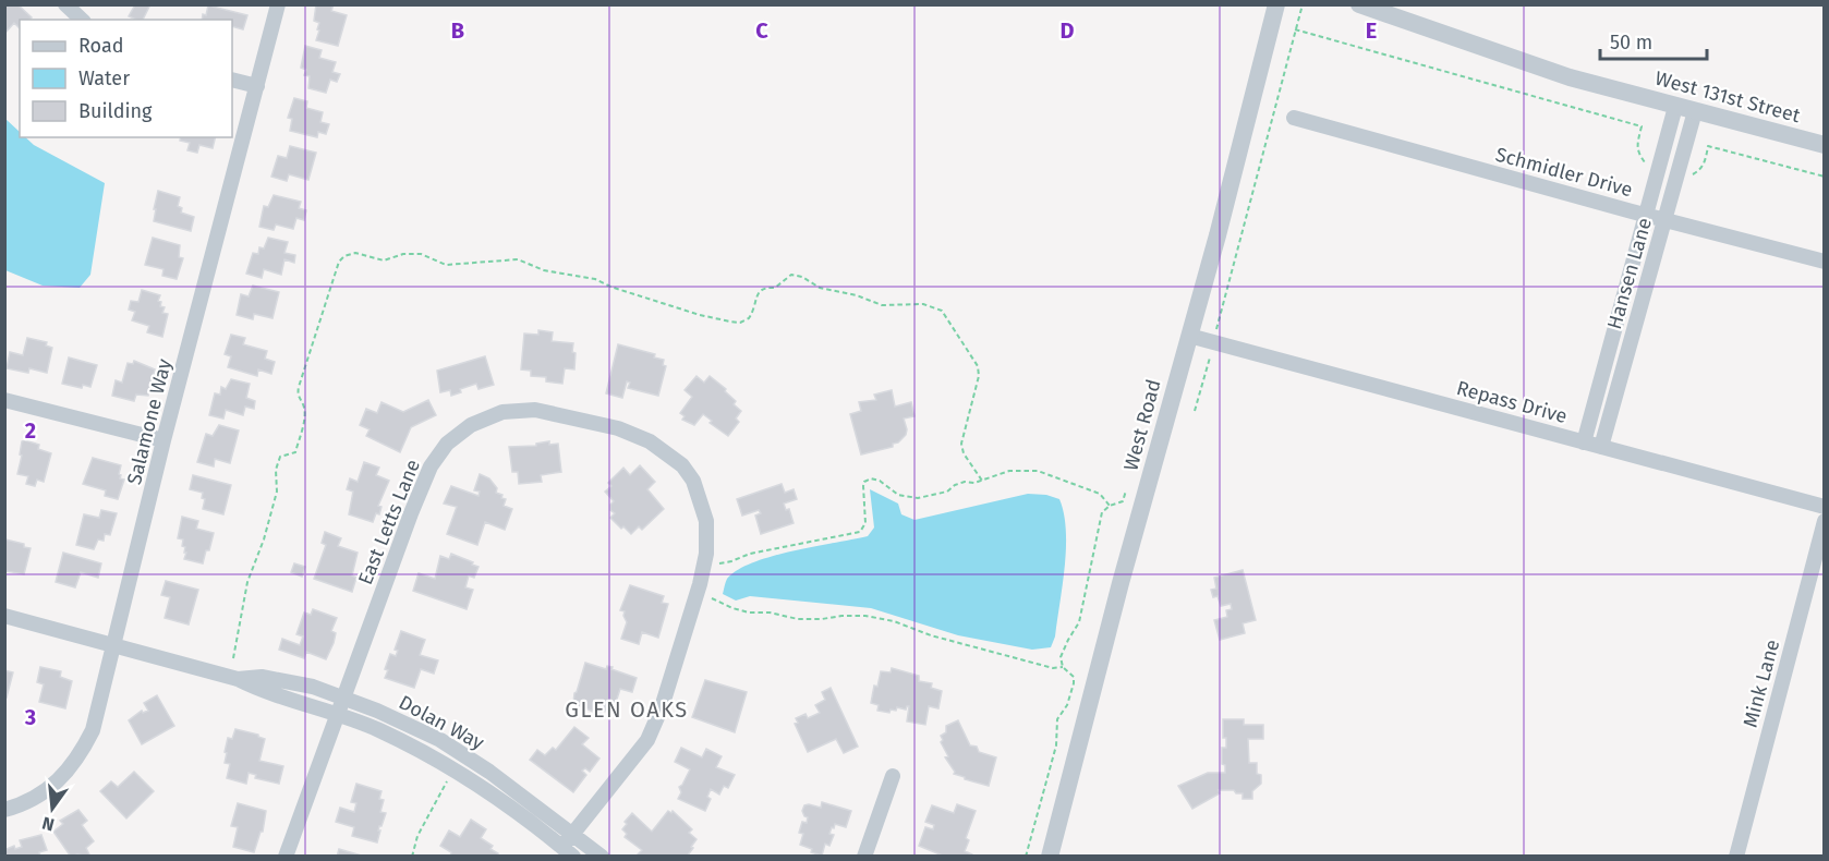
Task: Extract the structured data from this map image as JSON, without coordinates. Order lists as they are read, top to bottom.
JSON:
{
  "streets": {
    "street": [
      "West 131st Street",
      "Schmidler Drive",
      "Hansen Lane",
      "Repass Drive",
      "Salamone Way",
      "West Road",
      "East Letts Lane",
      "Mink Lane",
      "Dolan Way"
    ]
  },
  "crossings": [
    ["West 131st Street", "Hansen Lane"],
    ["Schmidler Drive", "Hansen Lane"],
    ["Hansen Lane", "Repass Drive"],
    ["Repass Drive", "West Road"],
    ["Salamone Way", "Dolan Way"],
    ["East Letts Lane", "Dolan Way"]
  ],
  "districts": ["GLEN OAKS"],
  "legend": ["Road", "Water", "Building"],
  "scale_bar": "50 m",
  "north": "bottom",
  "grid": {
    "columns": [
      "B",
      "C",
      "D",
      "E"
    ],
    "rows": ["2", "3"]
  }
}
